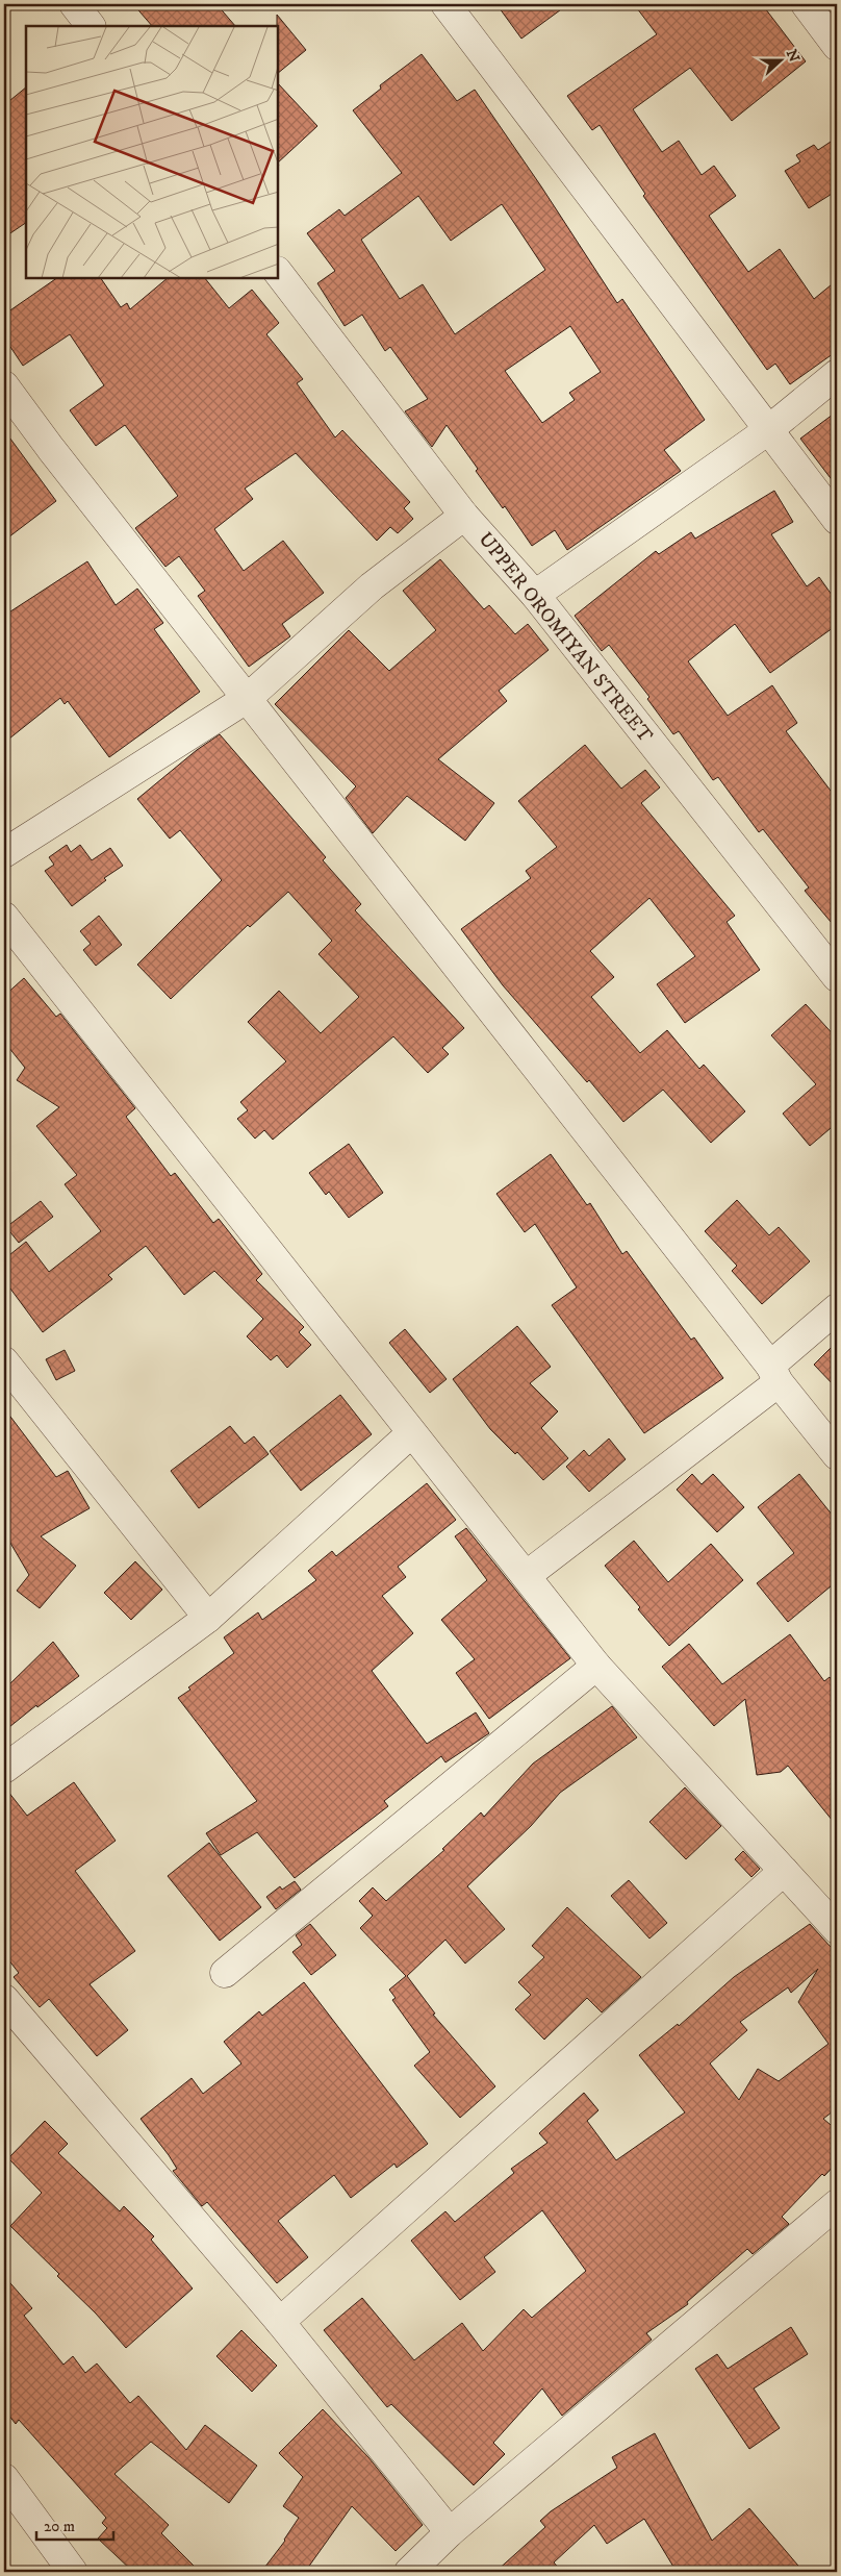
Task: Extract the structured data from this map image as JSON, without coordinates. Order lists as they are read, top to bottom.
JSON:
{
  "streets": {
    "street": ["UPPER OROMIYAN STREET"]
  },
  "scale_bar": "20 m",
  "north": "right"
}
